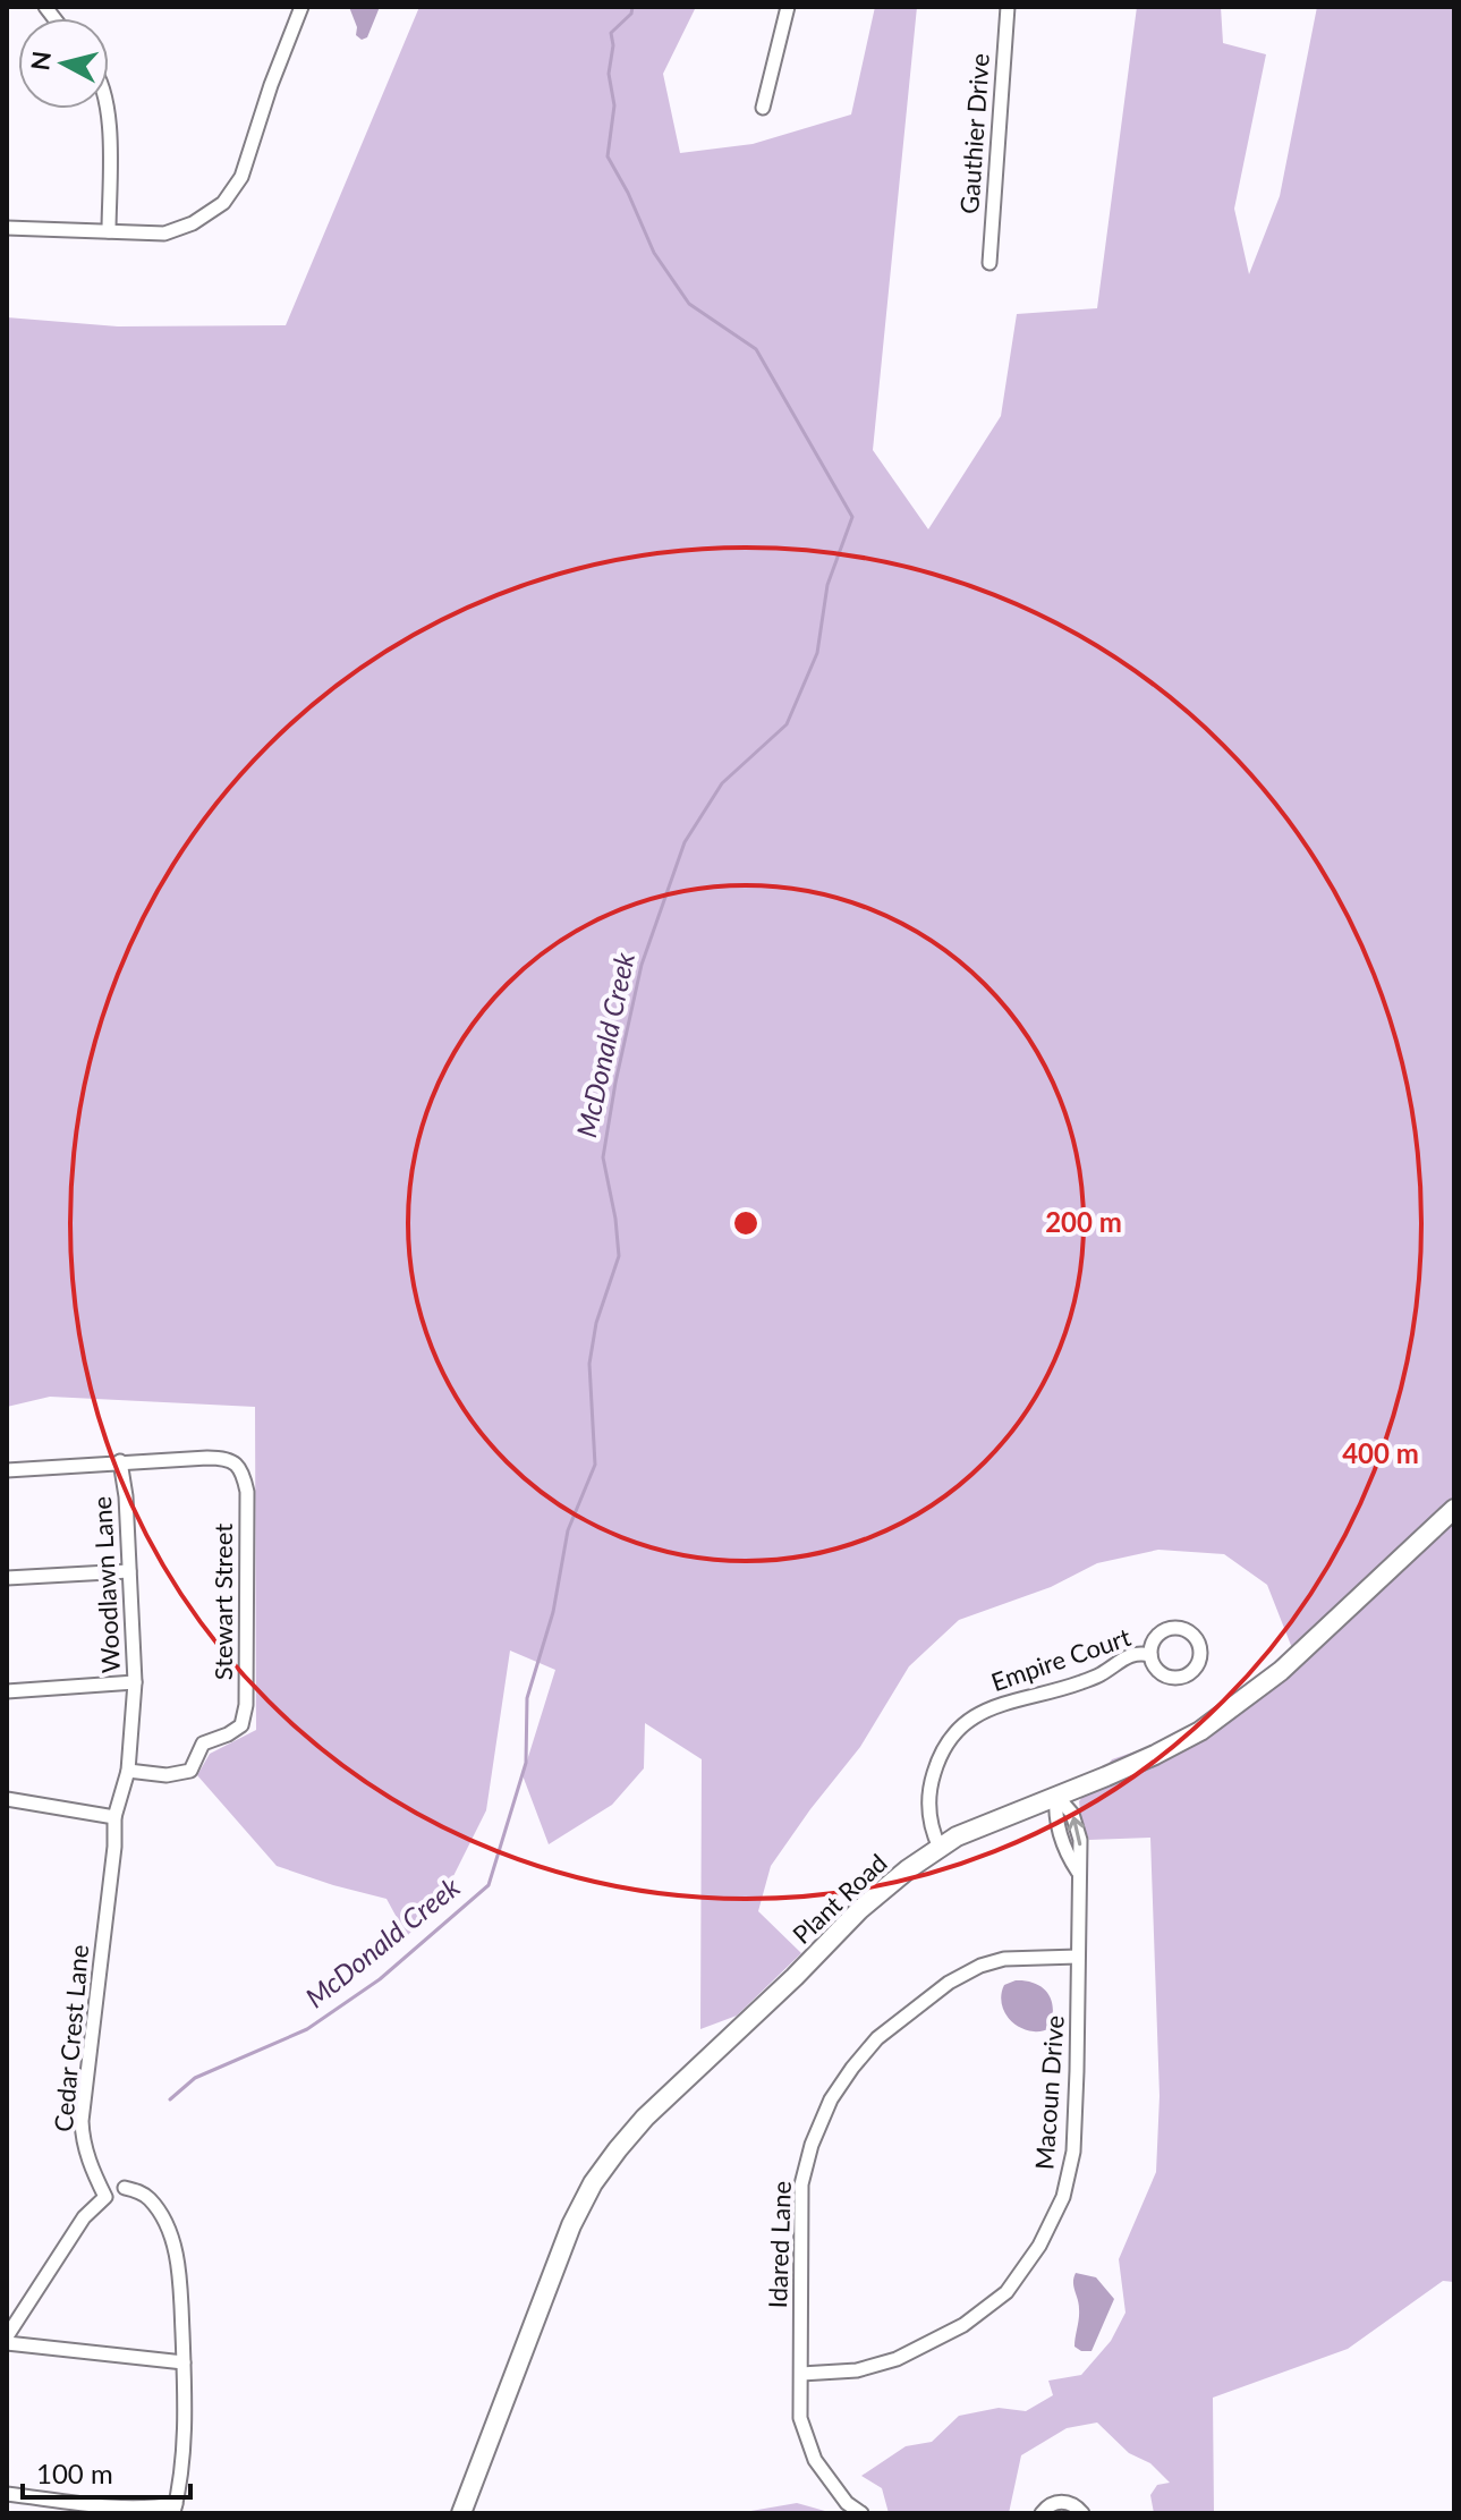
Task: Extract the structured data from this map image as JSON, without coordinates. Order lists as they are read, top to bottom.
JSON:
{
  "streets": {
    "street": [
      "Gauthier Drive",
      "Woodlawn Lane",
      "Stewart Street",
      "Empire Court",
      "Plant Road",
      "Cedar Crest Lane",
      "Macoun Drive",
      "Idared Lane"
    ]
  },
  "crossings": [
    ["Woodlawn Lane", "Stewart Street"],
    ["Woodlawn Lane", "Cedar Crest Lane"],
    ["Empire Court", "Plant Road"],
    ["Plant Road", "Macoun Drive"],
    ["Macoun Drive", "Idared Lane"]
  ],
  "water": ["McDonald Creek"],
  "scale_bar": "100 m",
  "north": "left",
  "rings": ["200 m", "400 m"]
}
